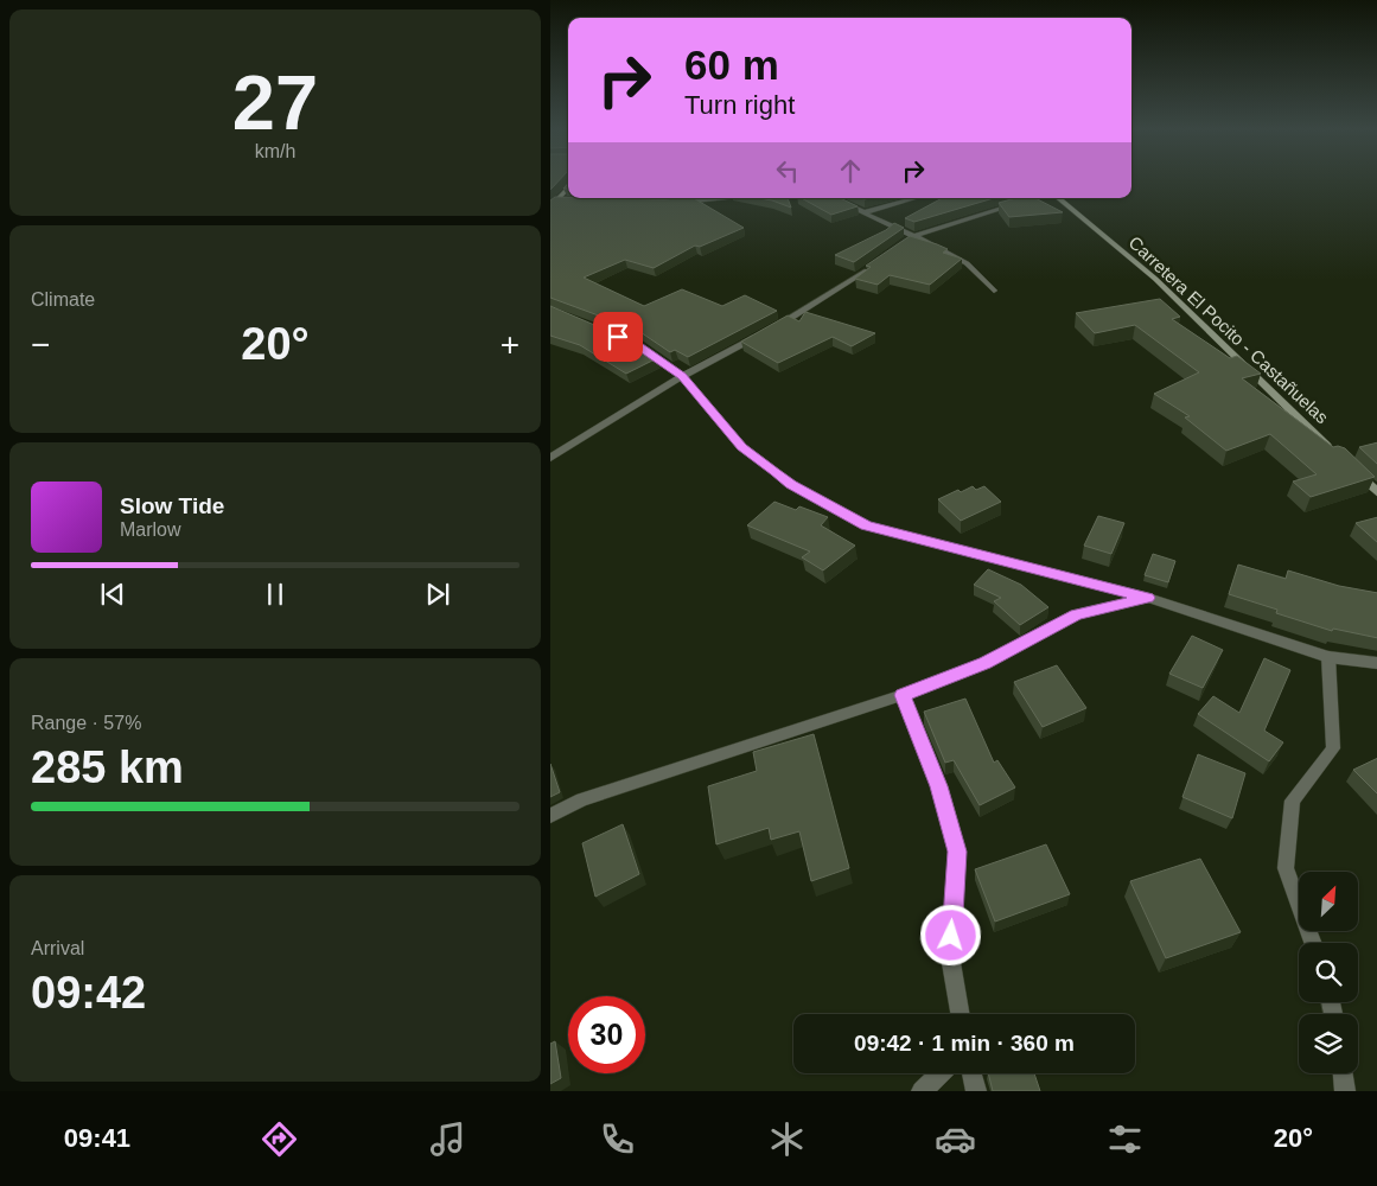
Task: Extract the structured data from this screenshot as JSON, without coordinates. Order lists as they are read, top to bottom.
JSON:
{
  "streets": {
    "main road": ["Carretera El Pocito - Castañuelas"]
  },
  "north": "top right",
  "page": {
    "tile": [
      ["27", "km/h"],
      "Climate",
      ["Range · 57%", "285 km"],
      ["Arrival", "09:42"]
    ],
    "turn": ["60 m", "Turn right"],
    "heat": ["−", "20°", "+"],
    "song": ["Slow Tide", "Marlow"],
    "limit": "30",
    "trip": "09:42 · 1 min · 360 m",
    "tabs": ["09:41", "20°"]
  }
}
